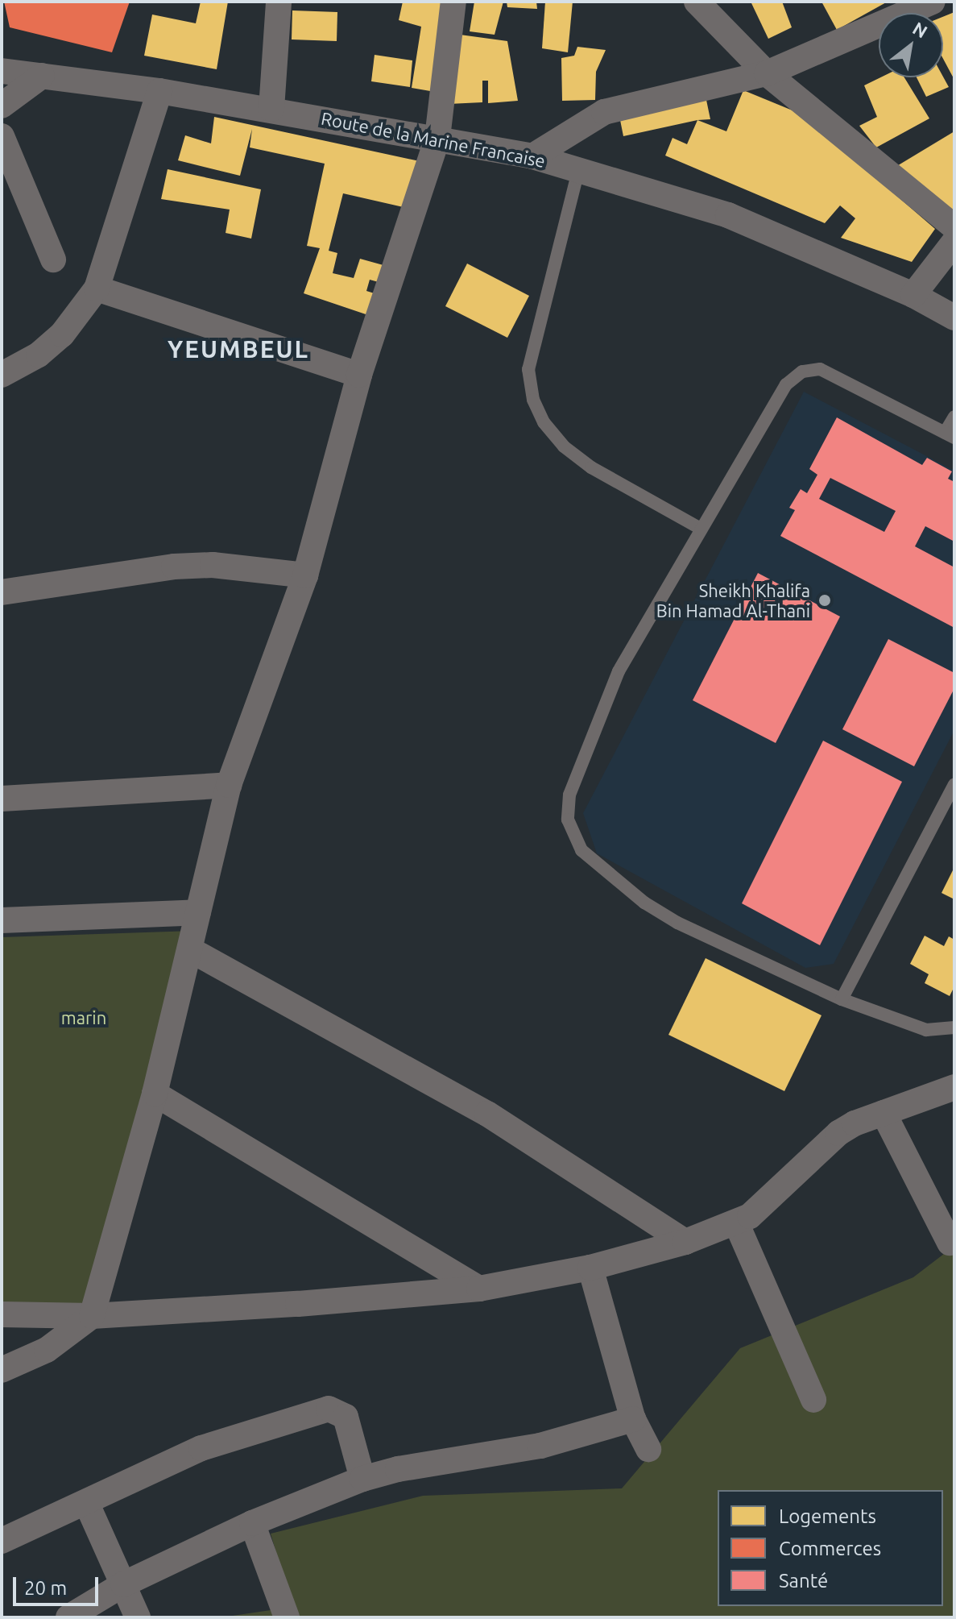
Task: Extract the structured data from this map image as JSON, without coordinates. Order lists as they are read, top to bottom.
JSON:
{
  "streets": {
    "street": ["Route de la Marine Francaise"]
  },
  "districts": ["YEUMBEUL"],
  "parks": ["marin"],
  "places": ["Sheikh Khalifa Bin Hamad Al-Thani"],
  "legend": ["Logements", "Commerces", "Santé"],
  "scale_bar": "20 m",
  "north": "top right"
}
